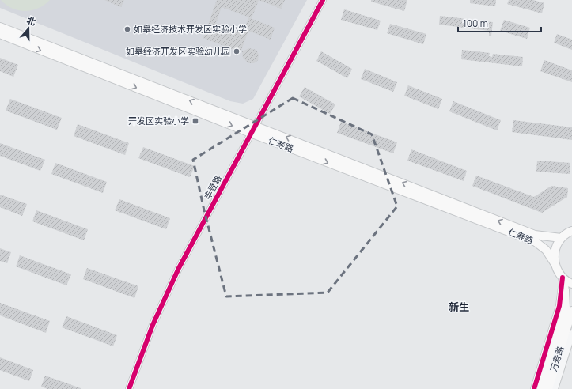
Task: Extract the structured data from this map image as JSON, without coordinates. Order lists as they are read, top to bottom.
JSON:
{
  "streets": {
    "main road": ["仁寿路", "万寿路"],
    "street": ["丰登路"]
  },
  "crossings": [
    ["仁寿路", "丰登路"],
    ["仁寿路", "万寿路"]
  ],
  "districts": ["新生"],
  "places": {
    "other": ["如皋经济技术开发区实验小学", "如皋经济开发区实验幼儿园"],
    "transit": ["开发区实验小学"]
  },
  "scale_bar": "100 m",
  "north": "top"
}
